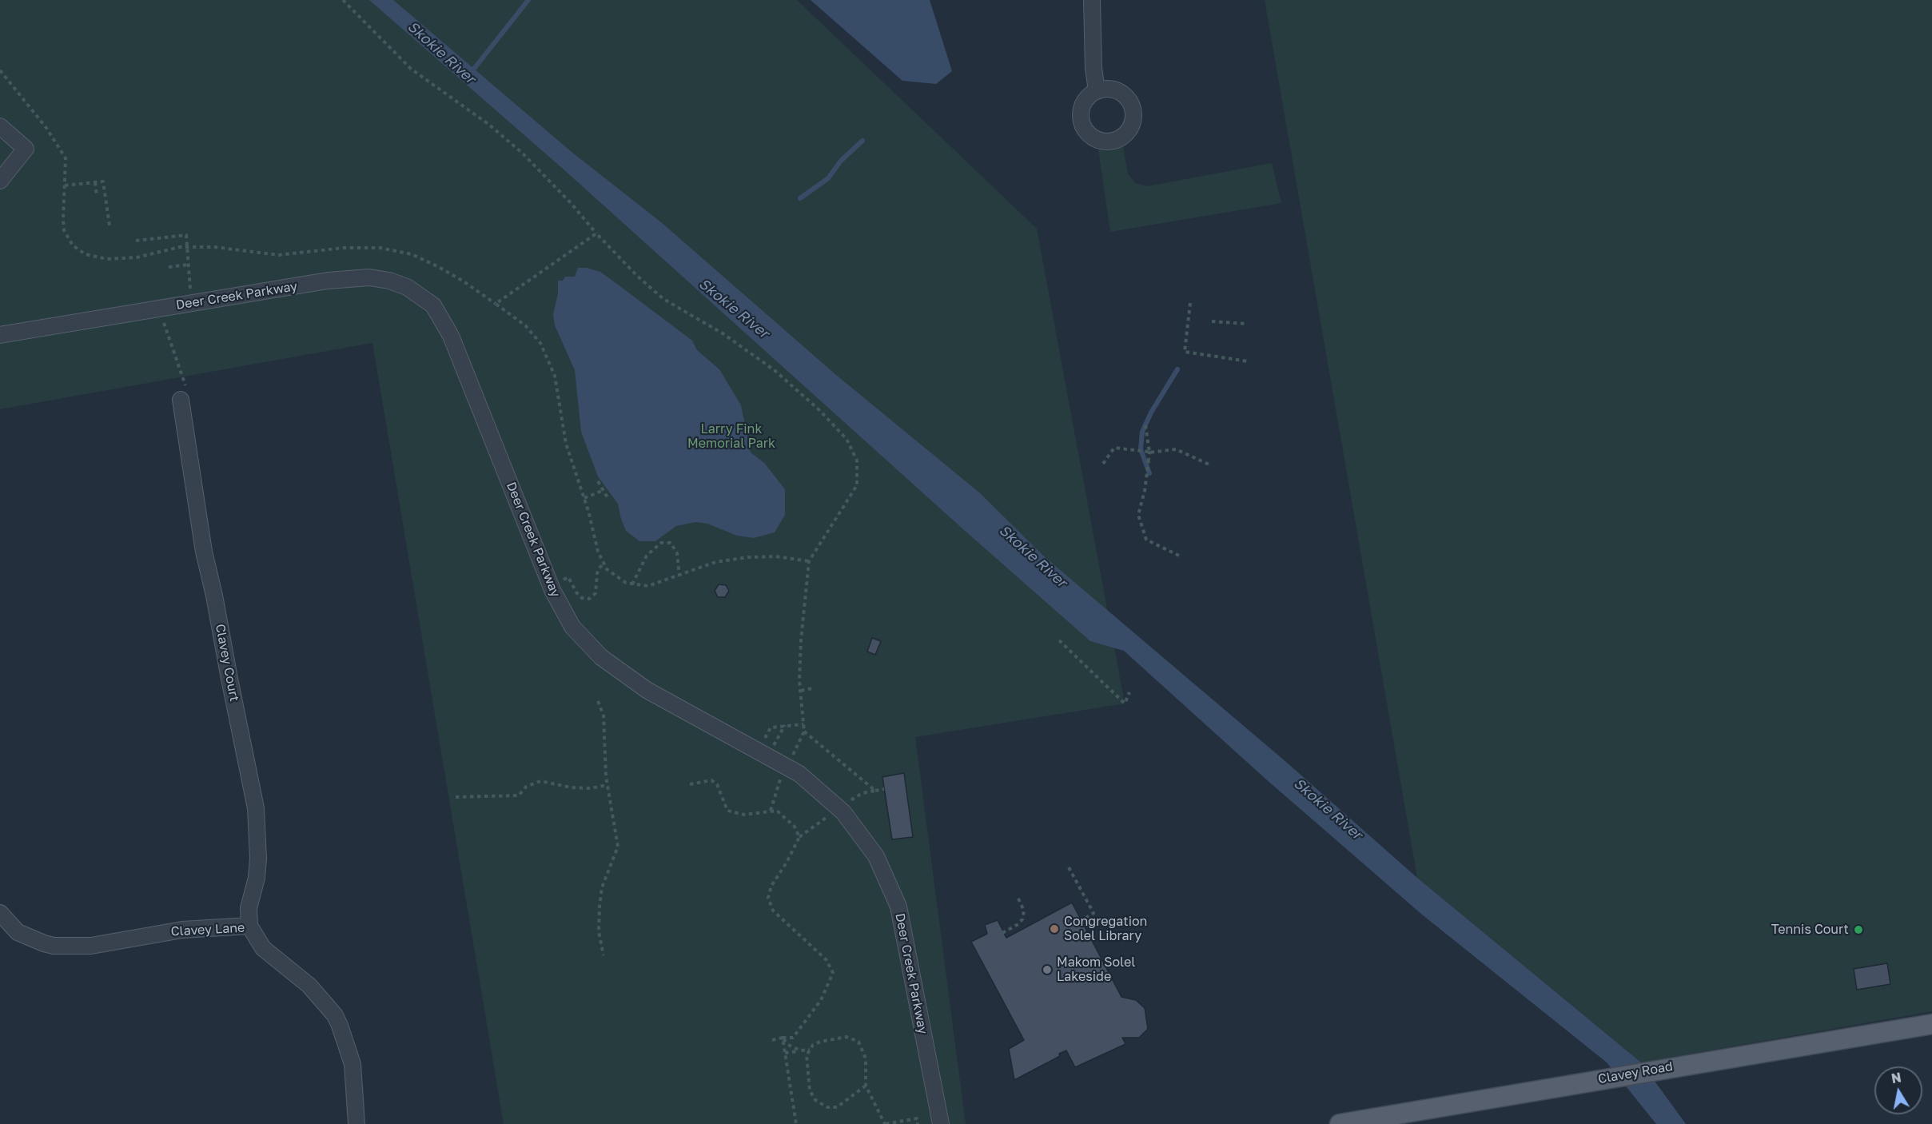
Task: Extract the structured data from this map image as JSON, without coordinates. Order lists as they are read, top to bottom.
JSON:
{
  "streets": {
    "main road": ["Clavey Road"],
    "street": ["Deer Creek Parkway", "Clavey Court", "Clavey Lane"]
  },
  "crossings": [
    ["Clavey Court", "Clavey Lane"]
  ],
  "water": ["Skokie River"],
  "parks": ["Larry Fink Memorial Park"],
  "places": ["Congregation Solel Library", "Tennis Court", "Makom Solel Lakeside"],
  "north": "top"
}
